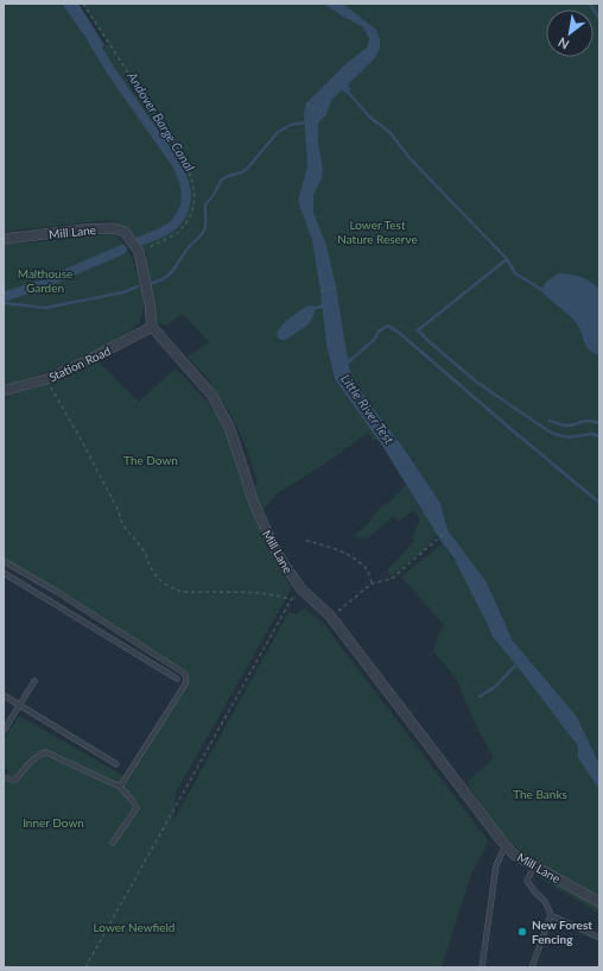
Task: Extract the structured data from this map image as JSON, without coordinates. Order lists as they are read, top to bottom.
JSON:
{
  "streets": {
    "street": ["Mill Lane", "Station Road"]
  },
  "crossings": [
    ["Mill Lane", "Station Road"]
  ],
  "water": ["Andover Barge Canal", "Little River Test"],
  "parks": [
    "Lower Test Nature Reserve",
    "Malthouse Garden",
    "The Down",
    "The Banks",
    "Inner Down",
    "Lower Newfield"
  ],
  "places": ["New Forest Fencing"],
  "north": "bottom left"
}
